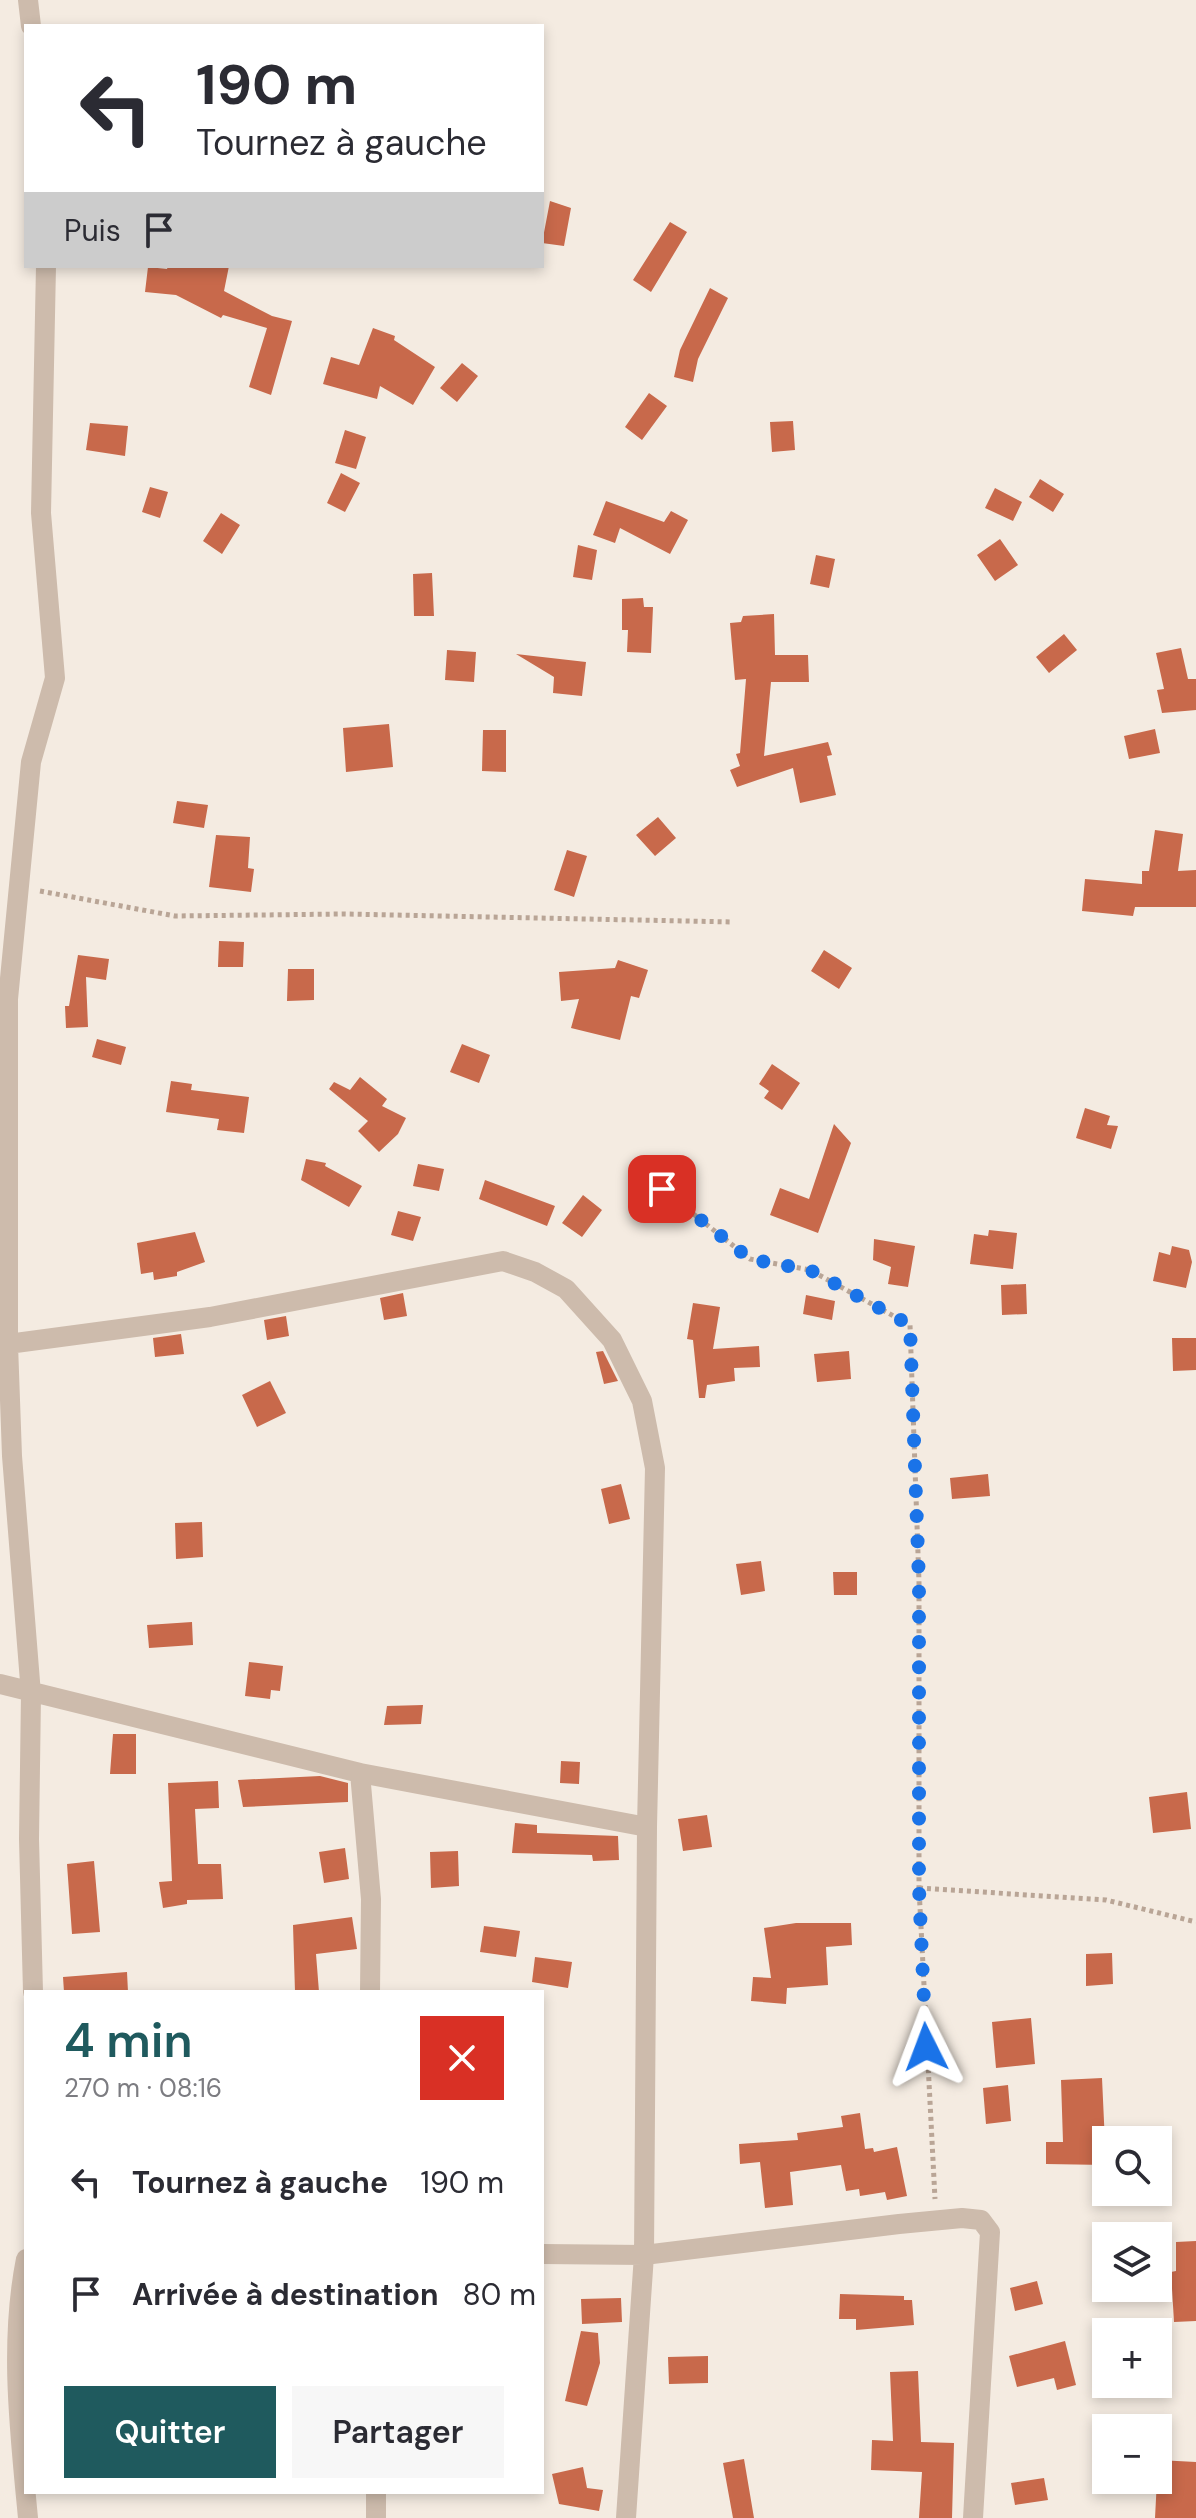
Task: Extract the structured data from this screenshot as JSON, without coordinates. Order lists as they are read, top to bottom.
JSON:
{
  "page": {
    "turn": ["190 m", "Tournez à gauche"],
    "then": "Puis",
    "heading": ["4 min", "270 m · 08:16"],
    "map_buttons": ["+", "−"],
    "list": [
      {
        "name": "Tournez à gauche",
        "value": "190 m"
      },
      {
        "name": "Arrivée à destination",
        "value": "80 m"
      }
    ],
    "buttons": ["Quitter", "Partager"]
  }
}
